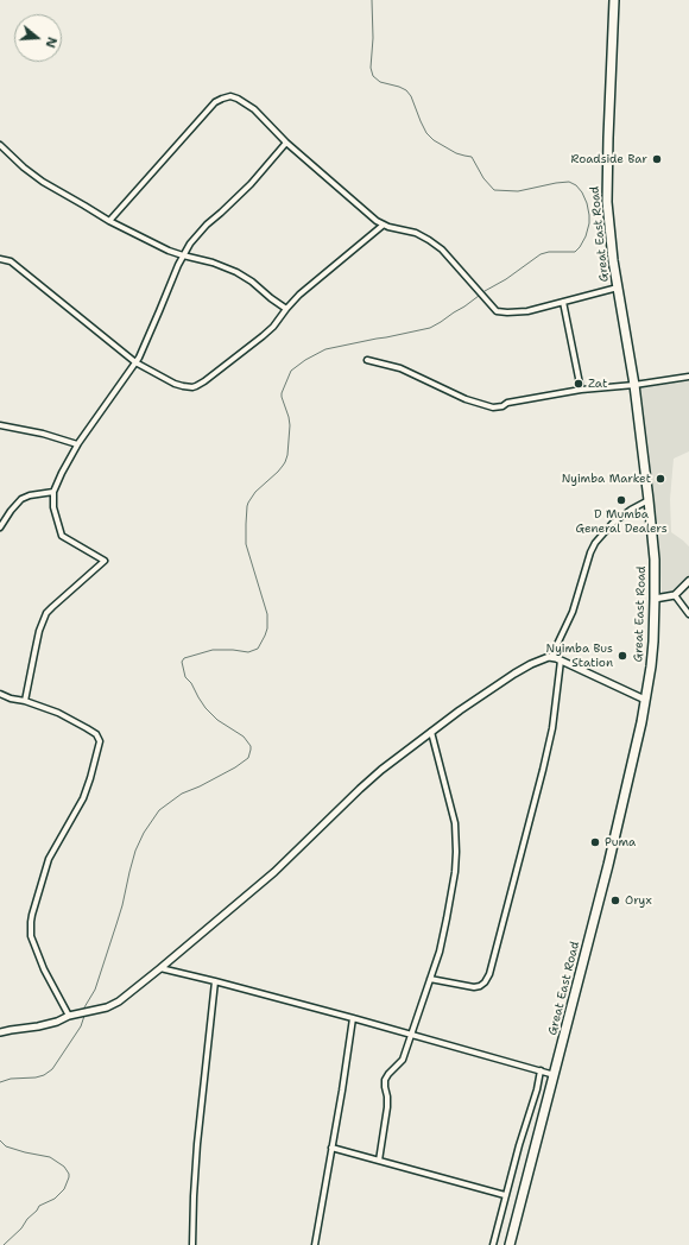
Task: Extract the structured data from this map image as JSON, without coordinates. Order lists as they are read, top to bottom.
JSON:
{
  "streets": {
    "highway": ["Great East Road"]
  },
  "places": [
    "Roadside Bar",
    "Zat",
    "Nyimba Market",
    "D Mumba General Dealers",
    "Nyimba Bus Station",
    "Puma",
    "Oryx"
  ],
  "north": "right"
}
